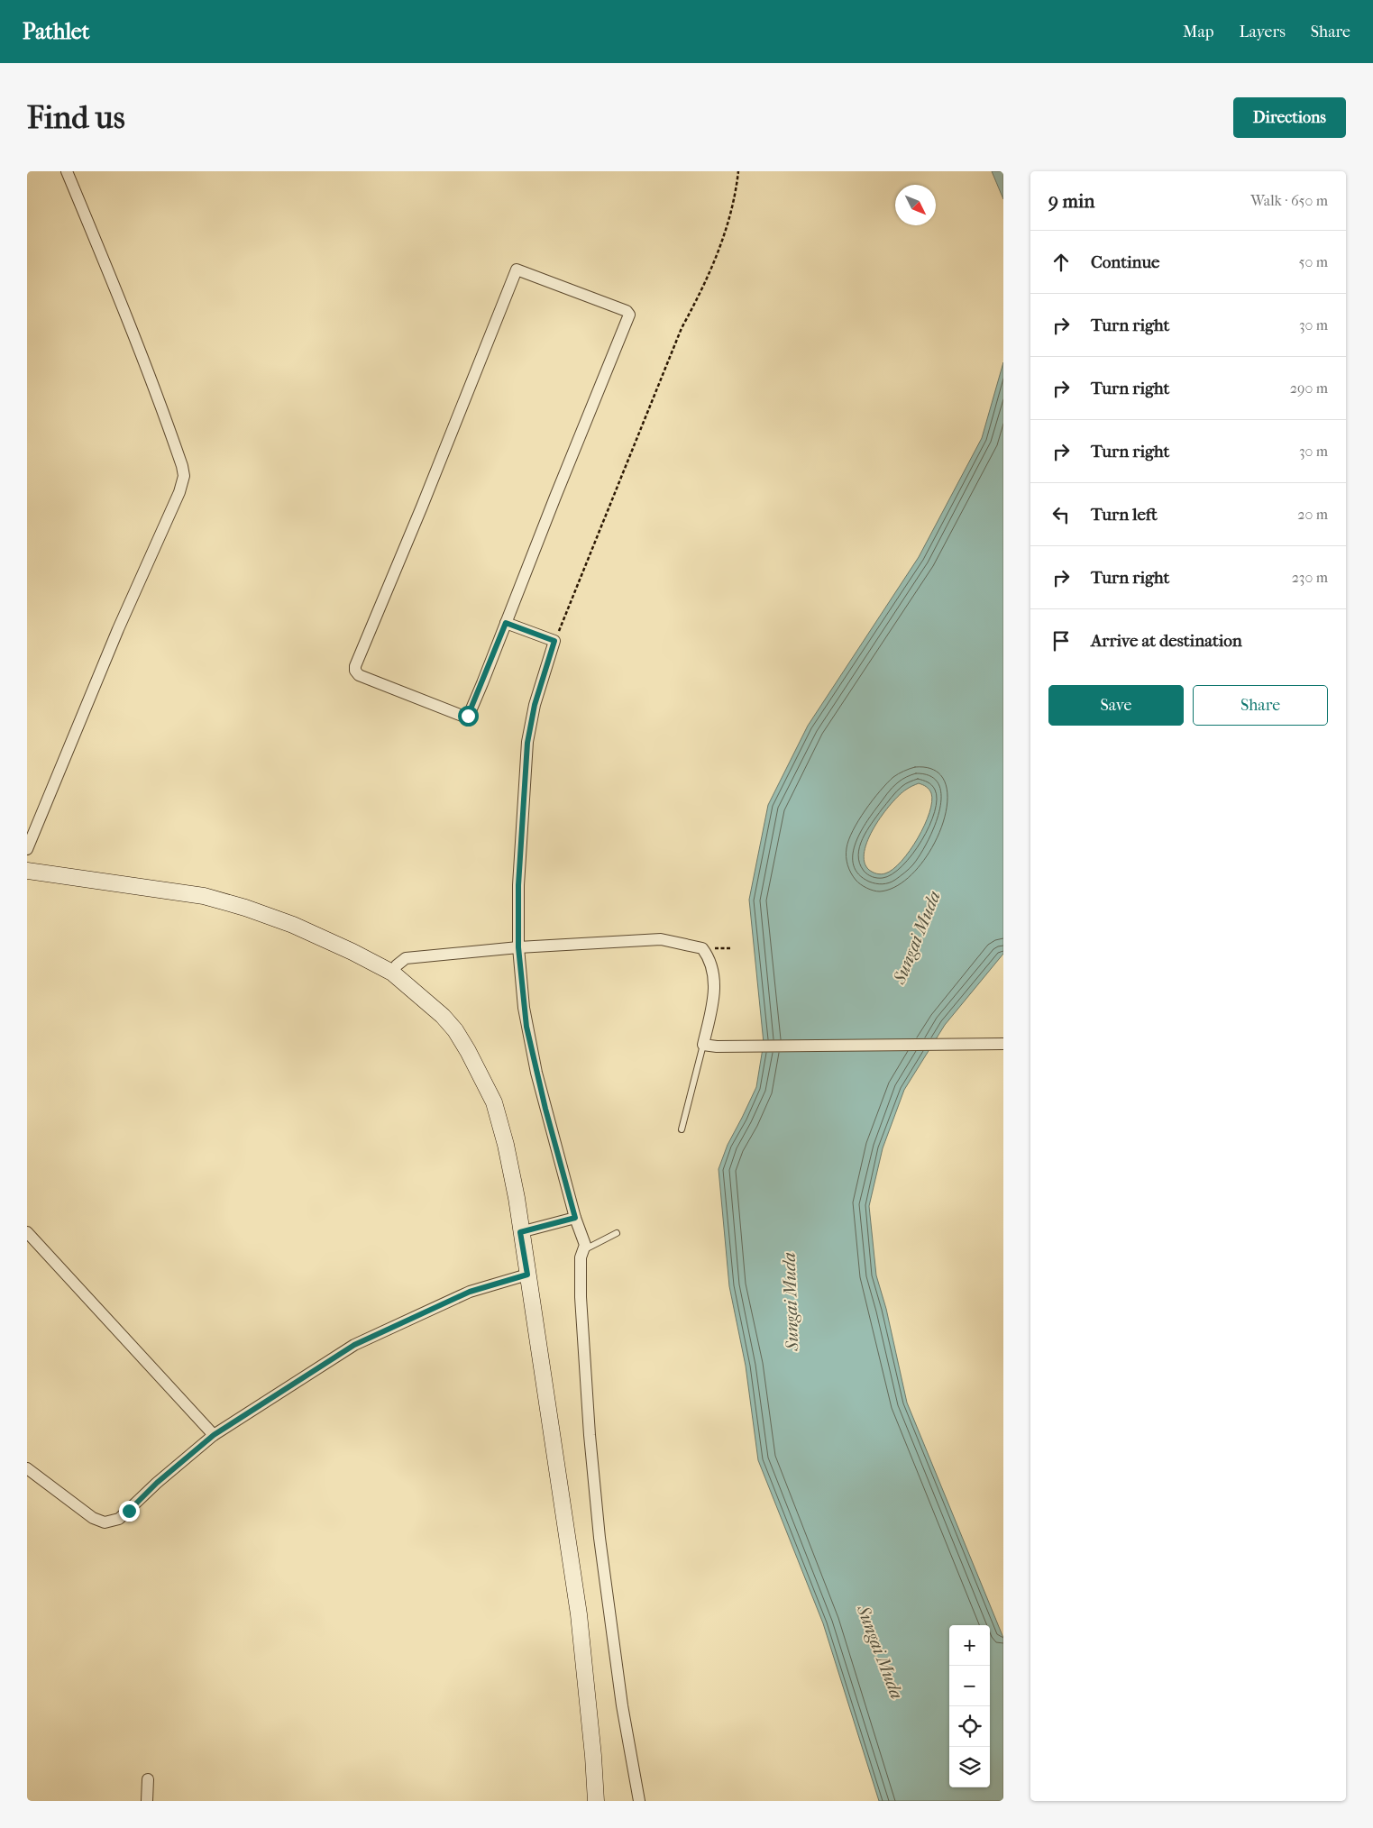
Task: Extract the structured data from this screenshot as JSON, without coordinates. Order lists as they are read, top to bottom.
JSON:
{
  "water": ["Sungai Muda"],
  "north": "bottom right",
  "page": {
    "header": "Pathlet",
    "nav": ["Map", "Layers", "Share"],
    "buttons": [
      "Directions",
      ["Save", "Share"]
    ],
    "title": "Find us",
    "heading": ["9 min", "Walk · 650 m"],
    "list": [
      ["Continue", "50 m"],
      ["Turn right", "30 m"],
      ["Turn right", "290 m"],
      ["Turn right", "30 m"],
      ["Turn left", "20 m"],
      ["Turn right", "230 m"],
      "Arrive at destination"
    ],
    "map_buttons": ["+", "−"]
  }
}
